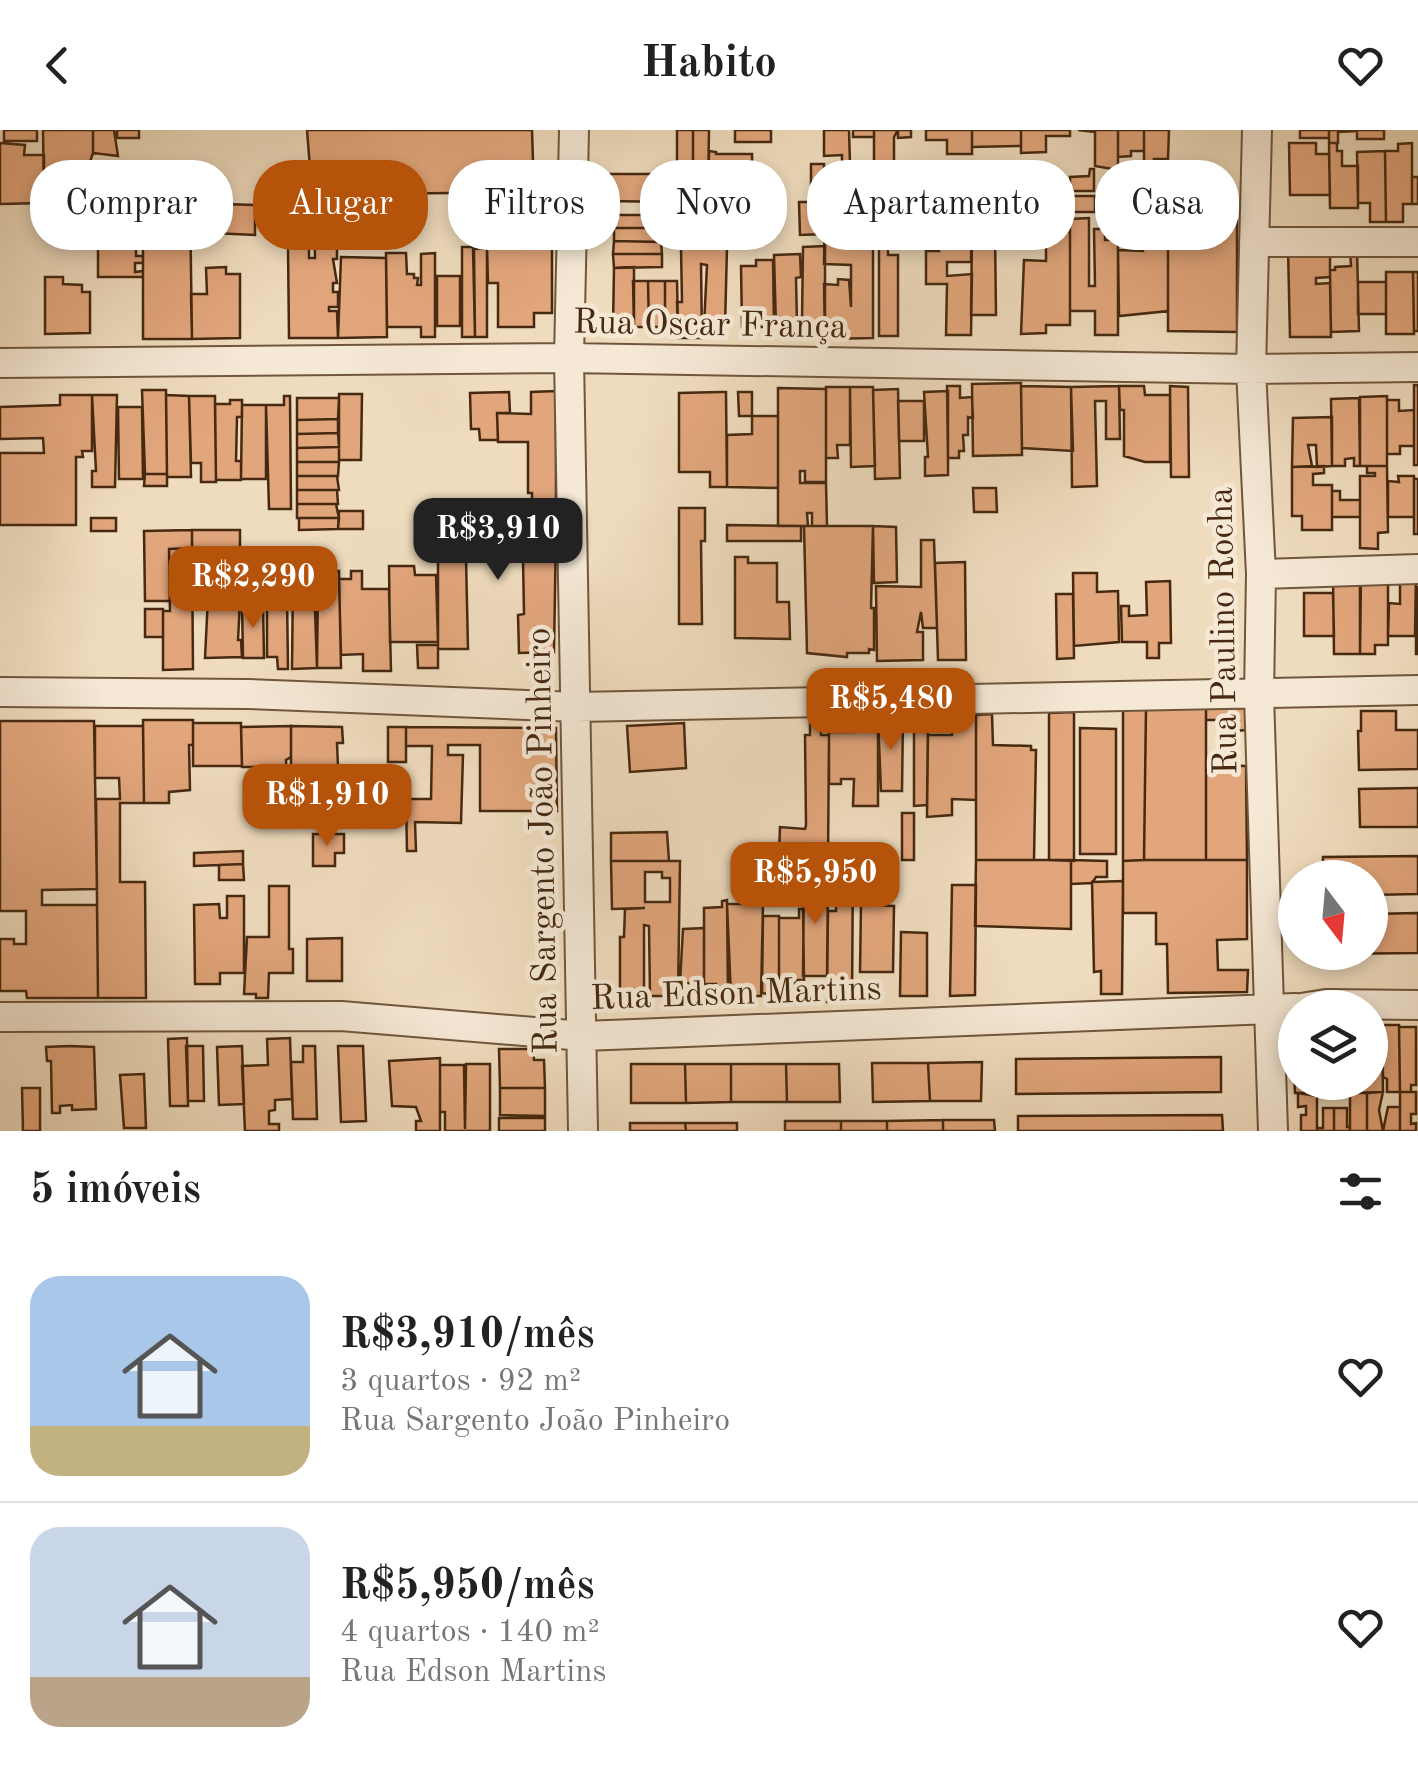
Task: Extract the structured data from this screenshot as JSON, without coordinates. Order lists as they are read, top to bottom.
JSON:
{
  "streets": {
    "street": [
      "Rua Oscar França",
      "Rua Paulino Rocha",
      "Rua Sargento João Pinheiro",
      "Rua Edson Martins"
    ]
  },
  "crossings": [
    ["Rua Oscar França", "Rua Paulino Rocha"],
    ["Rua Oscar França", "Rua Sargento João Pinheiro"],
    ["Rua Sargento João Pinheiro", "Rua Edson Martins"]
  ],
  "north": "bottom",
  "page": {
    "header": "Habito",
    "chip": [
      "Comprar",
      "Alugar",
      "Filtros",
      "Novo",
      "Apartamento",
      "Casa"
    ],
    "price": [
      "R$3,910",
      "R$2,290",
      "R$5,480",
      "R$1,910",
      "R$5,950"
    ],
    "heading": "5 imóveis",
    "list": [
      {
        "name": "R$3,910/mês",
        "note": "3 quartos · 92 m² · Rua Sargento João Pinheiro"
      },
      {
        "name": "R$5,950/mês",
        "note": "4 quartos · 140 m² · Rua Edson Martins"
      }
    ]
  }
}
